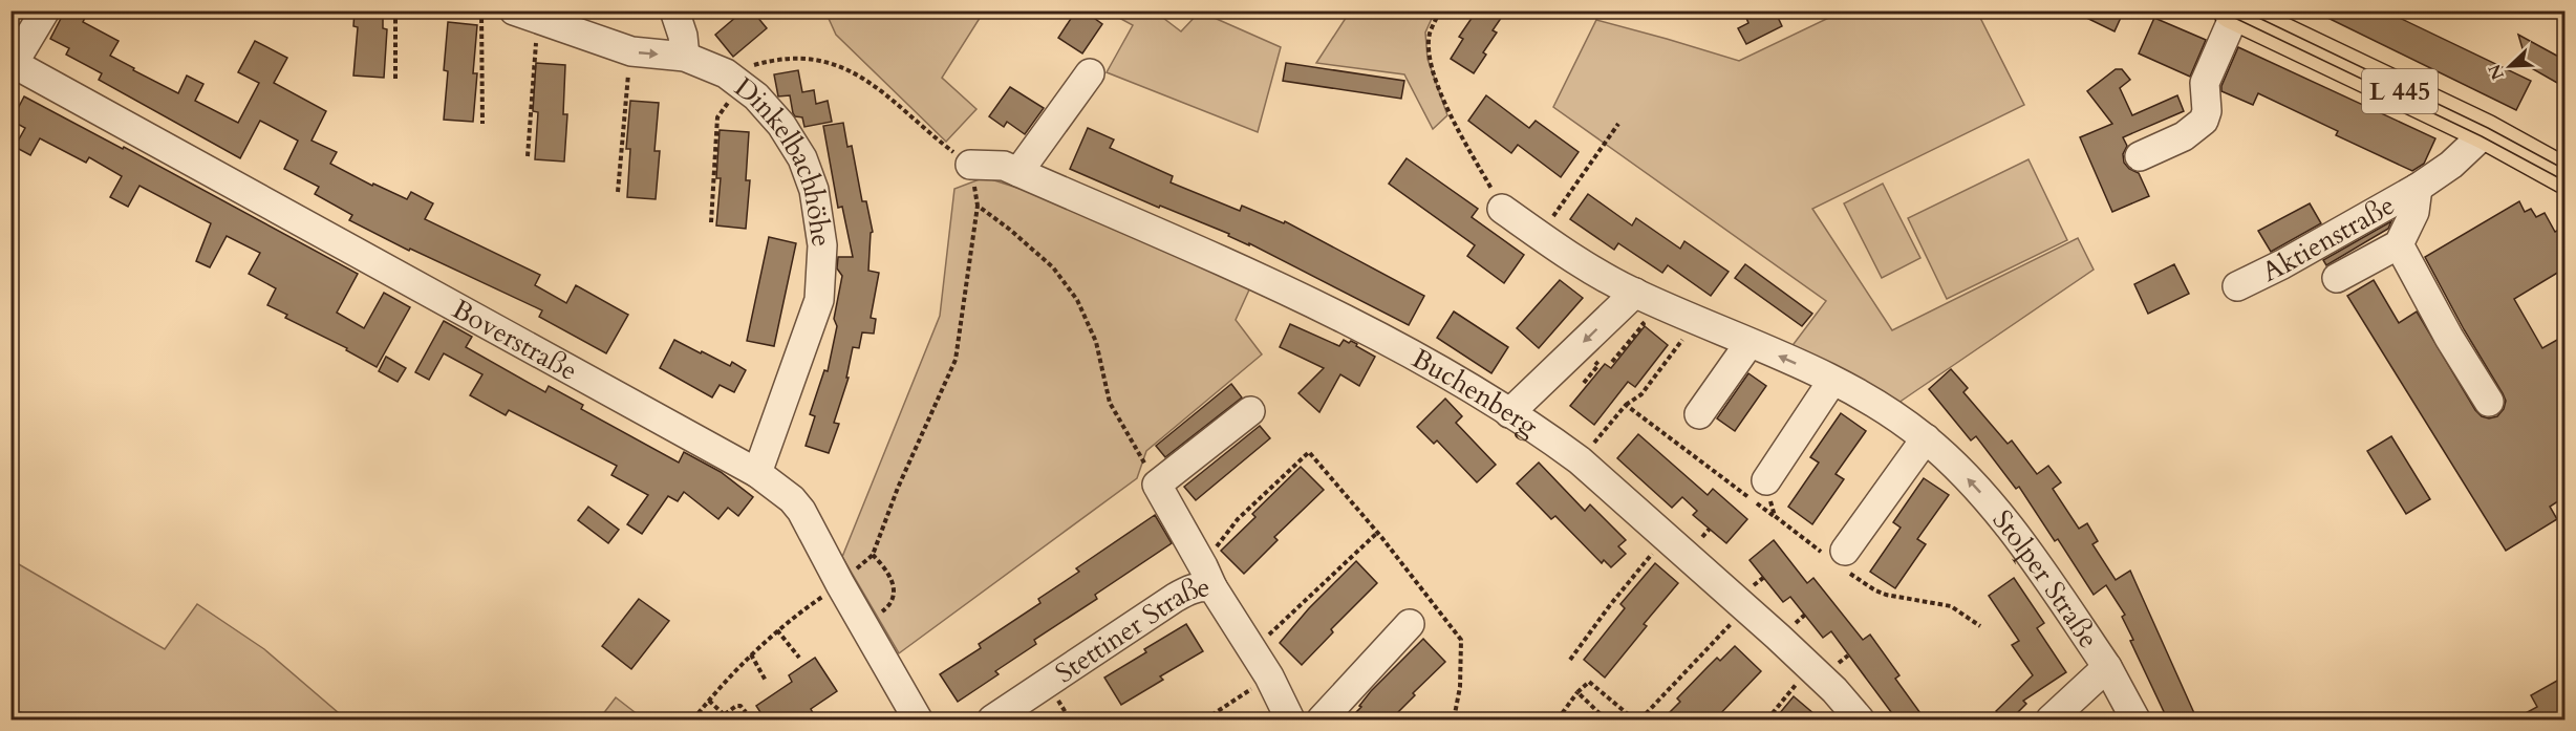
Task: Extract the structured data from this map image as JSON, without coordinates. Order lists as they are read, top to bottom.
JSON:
{
  "streets": {
    "main road": ["L 445"],
    "street": [
      "Dinkelbachhöhe",
      "Aktienstraße",
      "Boverstraße",
      "Buchenberg",
      "Stolper Straße",
      "Stettiner Straße"
    ]
  },
  "crossings": [
    ["L 445", "Aktienstraße"],
    ["Dinkelbachhöhe", "Boverstraße"]
  ],
  "one_way": ["Stolper Straße"],
  "north": "bottom left"
}
